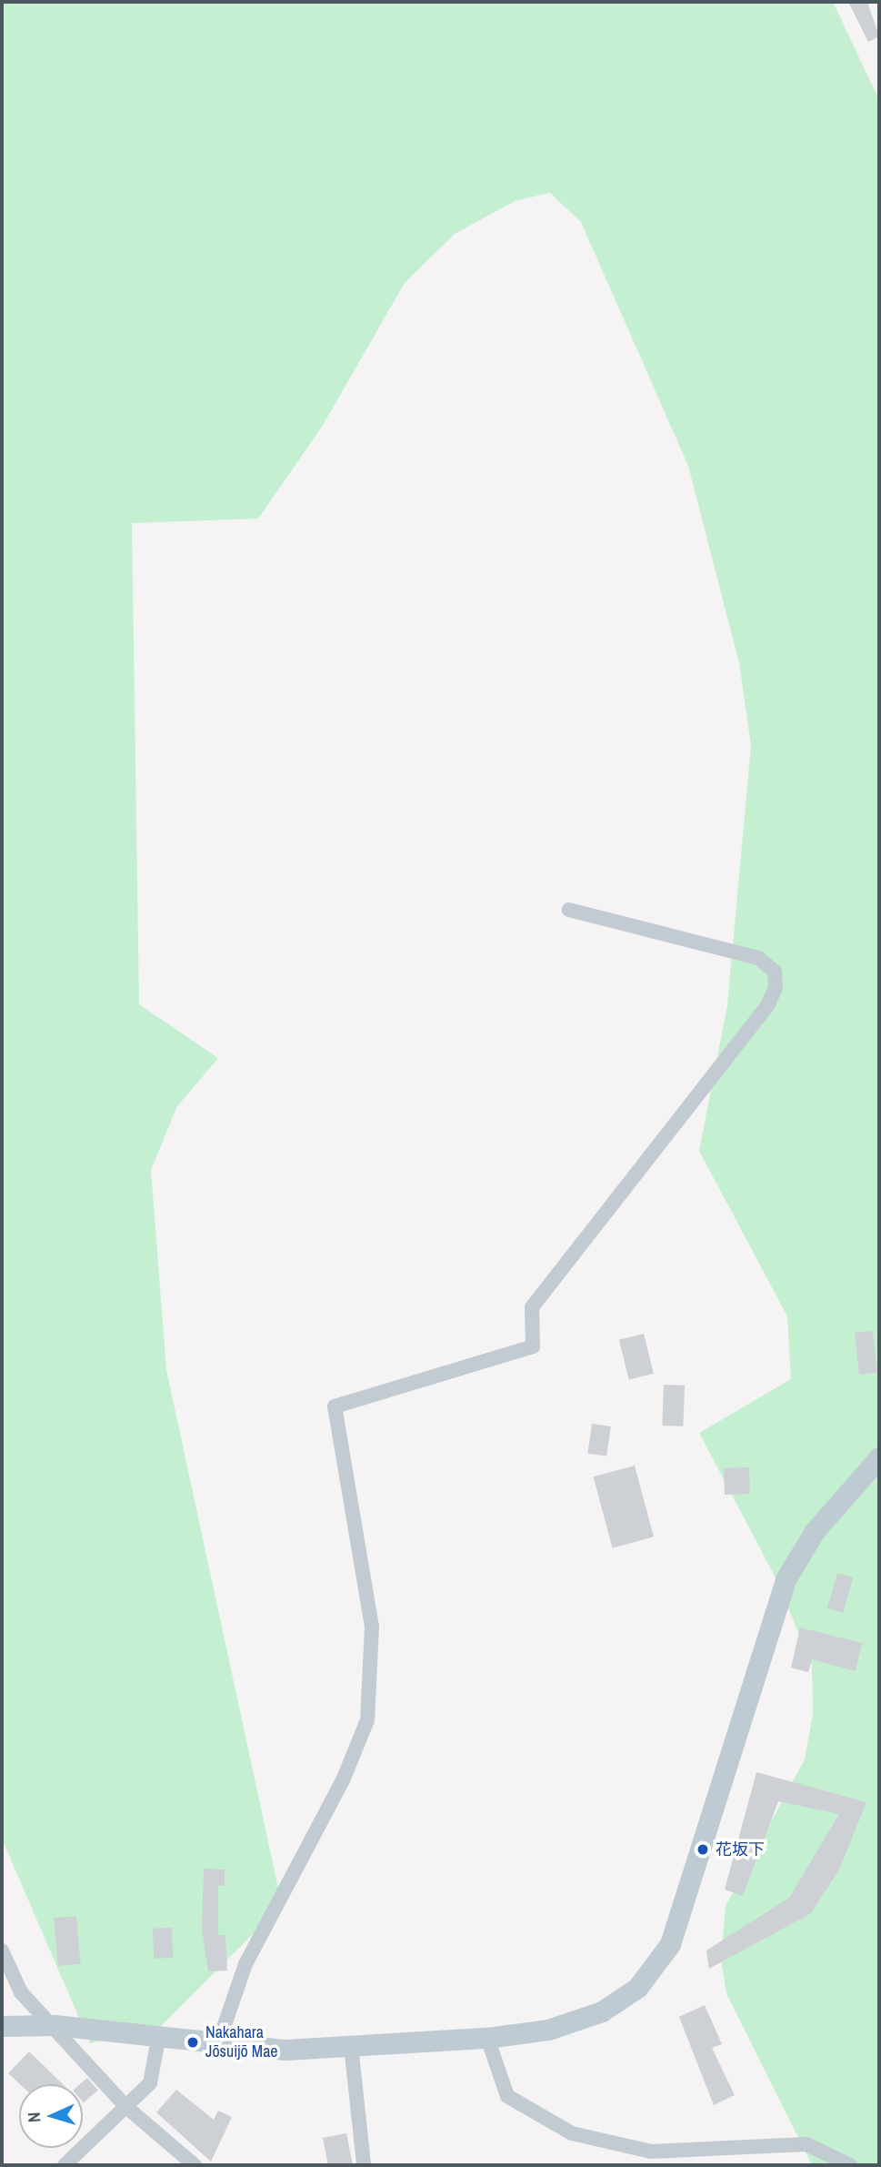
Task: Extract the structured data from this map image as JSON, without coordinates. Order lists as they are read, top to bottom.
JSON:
{
  "places": ["花坂下", "Nakahara Jōsuijō Mae"],
  "north": "left"
}
